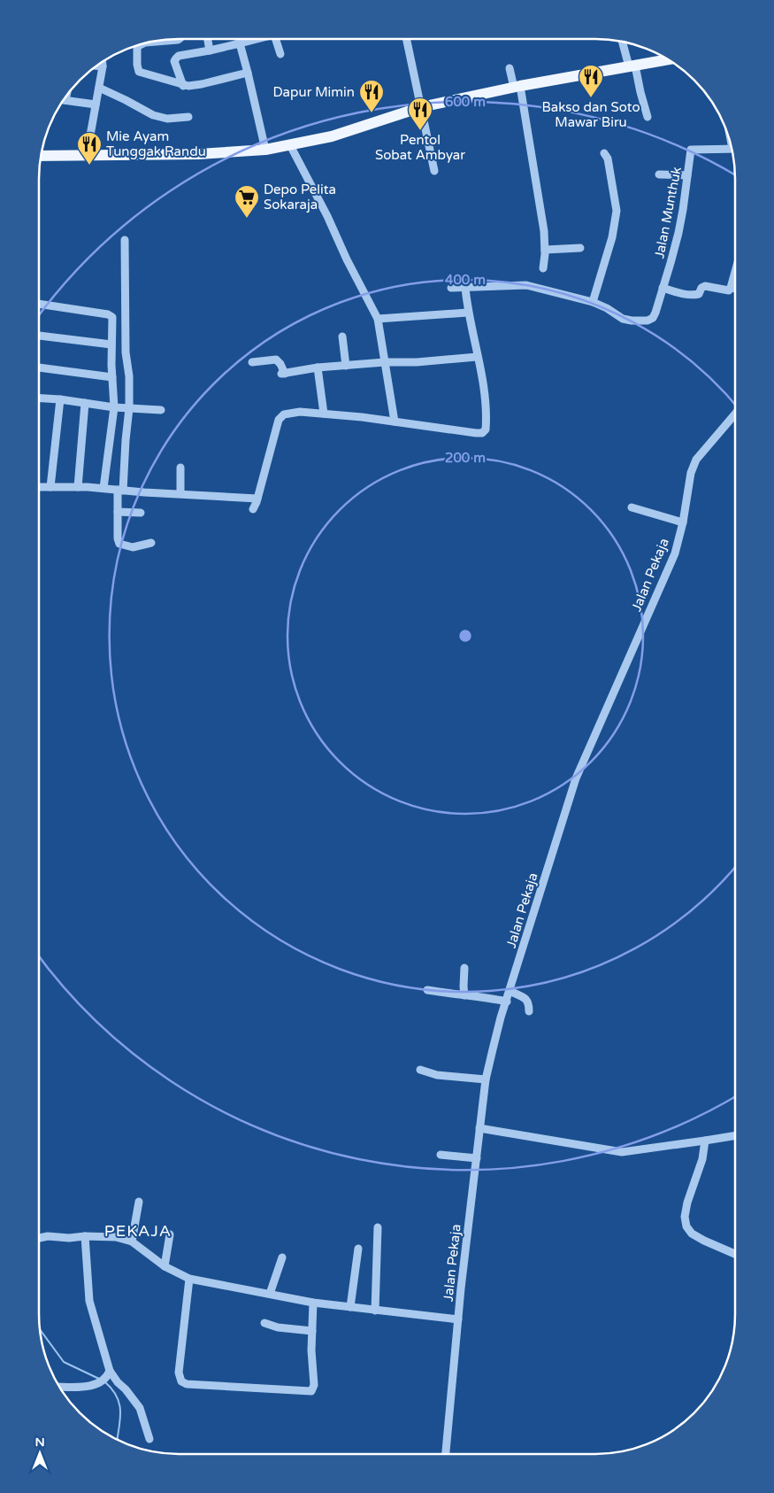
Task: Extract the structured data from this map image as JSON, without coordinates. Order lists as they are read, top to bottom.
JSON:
{
  "streets": {
    "street": ["Jalan Munthuk", "Jalan Pekaja"]
  },
  "districts": ["PEKAJA"],
  "places": {
    "restaurant": [
      "Bakso dan Soto Mawar Biru",
      "Dapur Mimin",
      "Pentol Sobat Ambyar",
      "Mie Ayam Tunggak Randu"
    ],
    "supermarket": ["Depo Pelita Sokaraja"]
  },
  "north": "top",
  "rings": ["600 m", "400 m", "200 m"]
}
